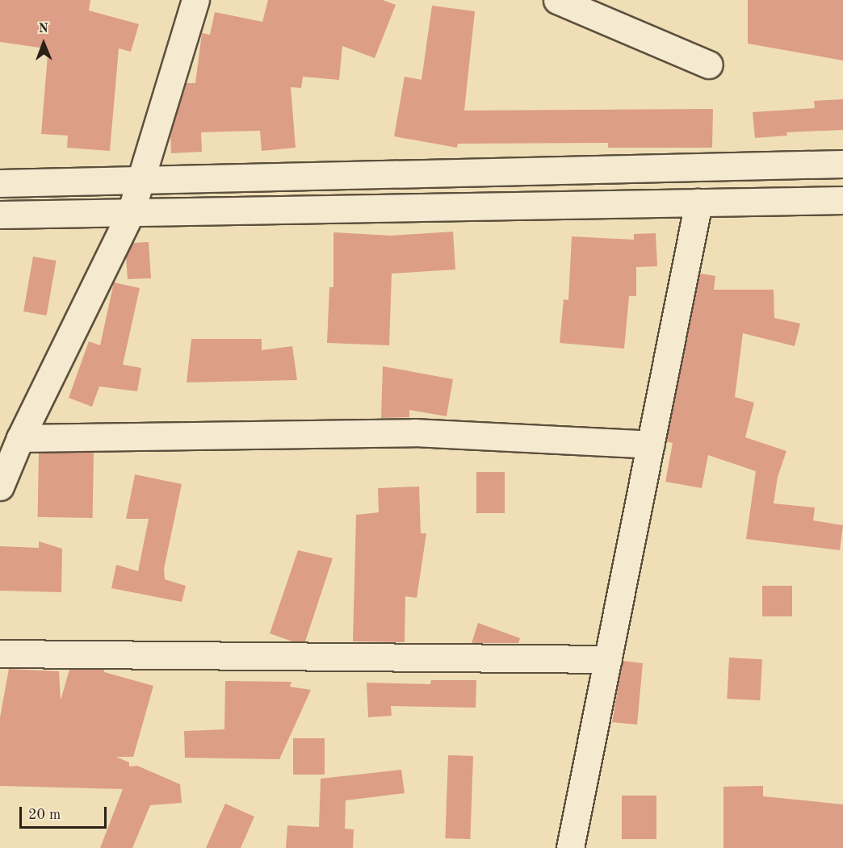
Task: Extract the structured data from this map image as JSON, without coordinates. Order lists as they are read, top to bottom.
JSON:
{
  "scale_bar": "20 m",
  "north": "top"
}
